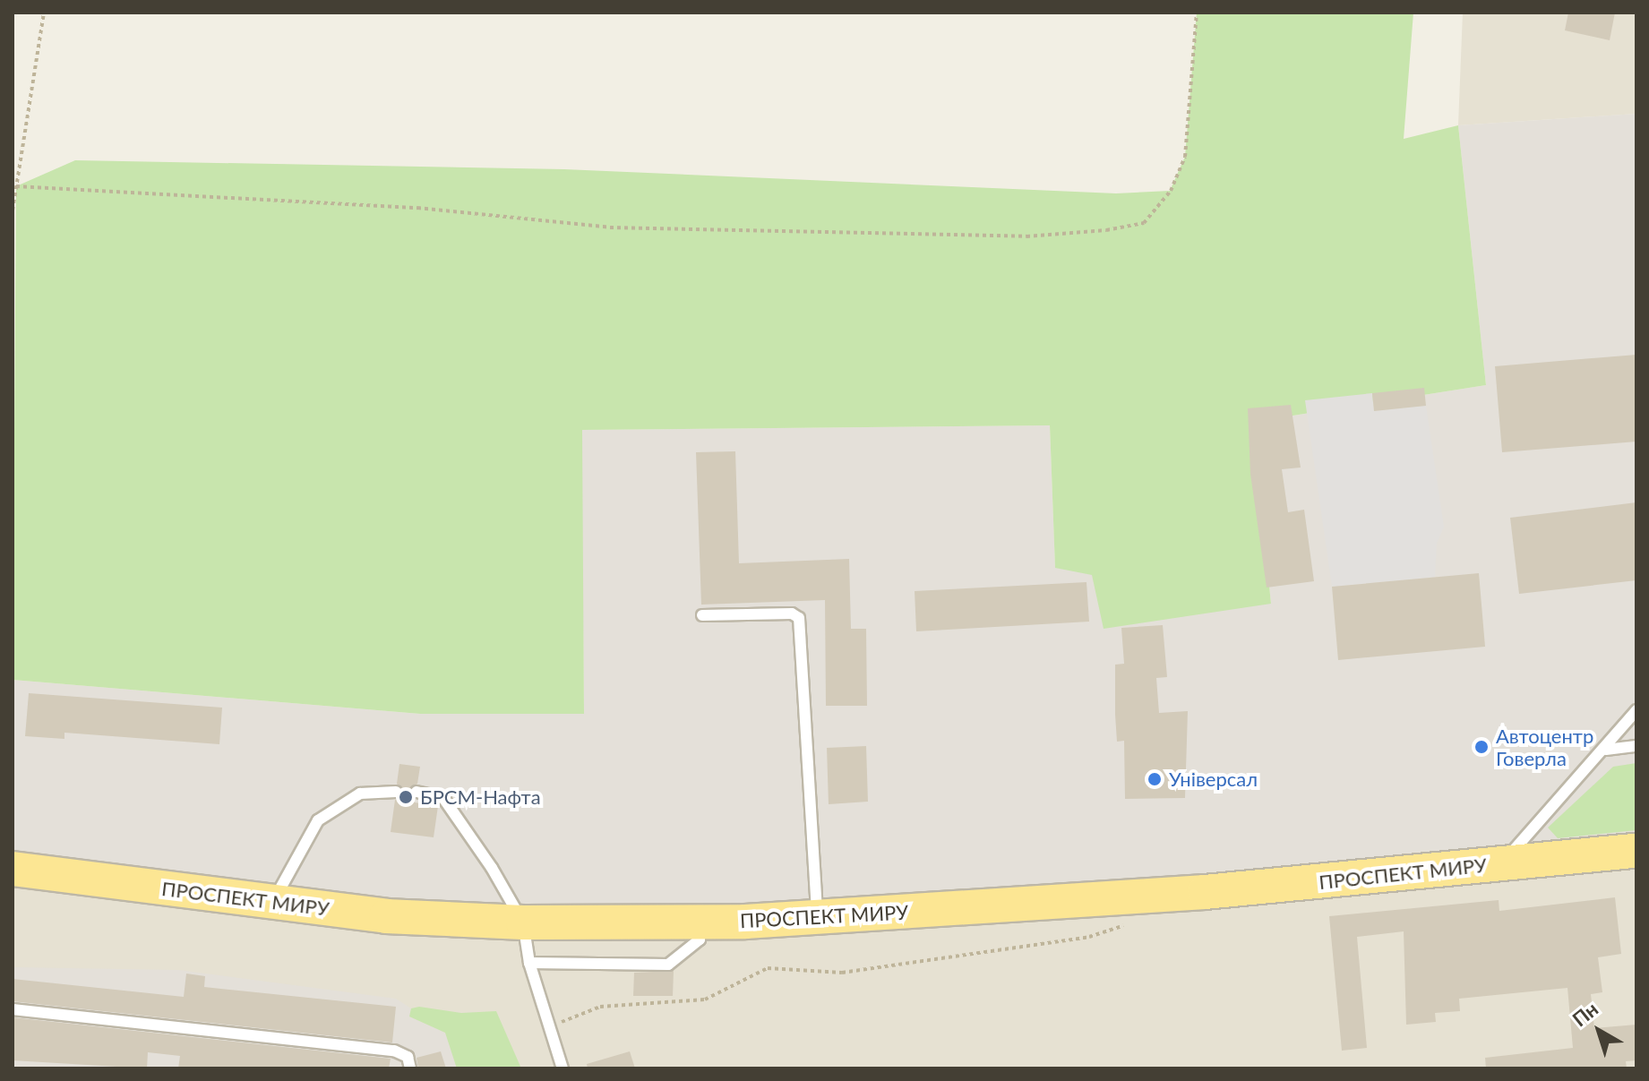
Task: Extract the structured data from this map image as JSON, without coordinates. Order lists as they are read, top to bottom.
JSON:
{
  "streets": {
    "main road": ["ПРОСПЕКТ МИРУ"]
  },
  "places": ["Автоцентр Говерла", "Універсал", "БРСМ-Нафта"],
  "north": "top left"
}
